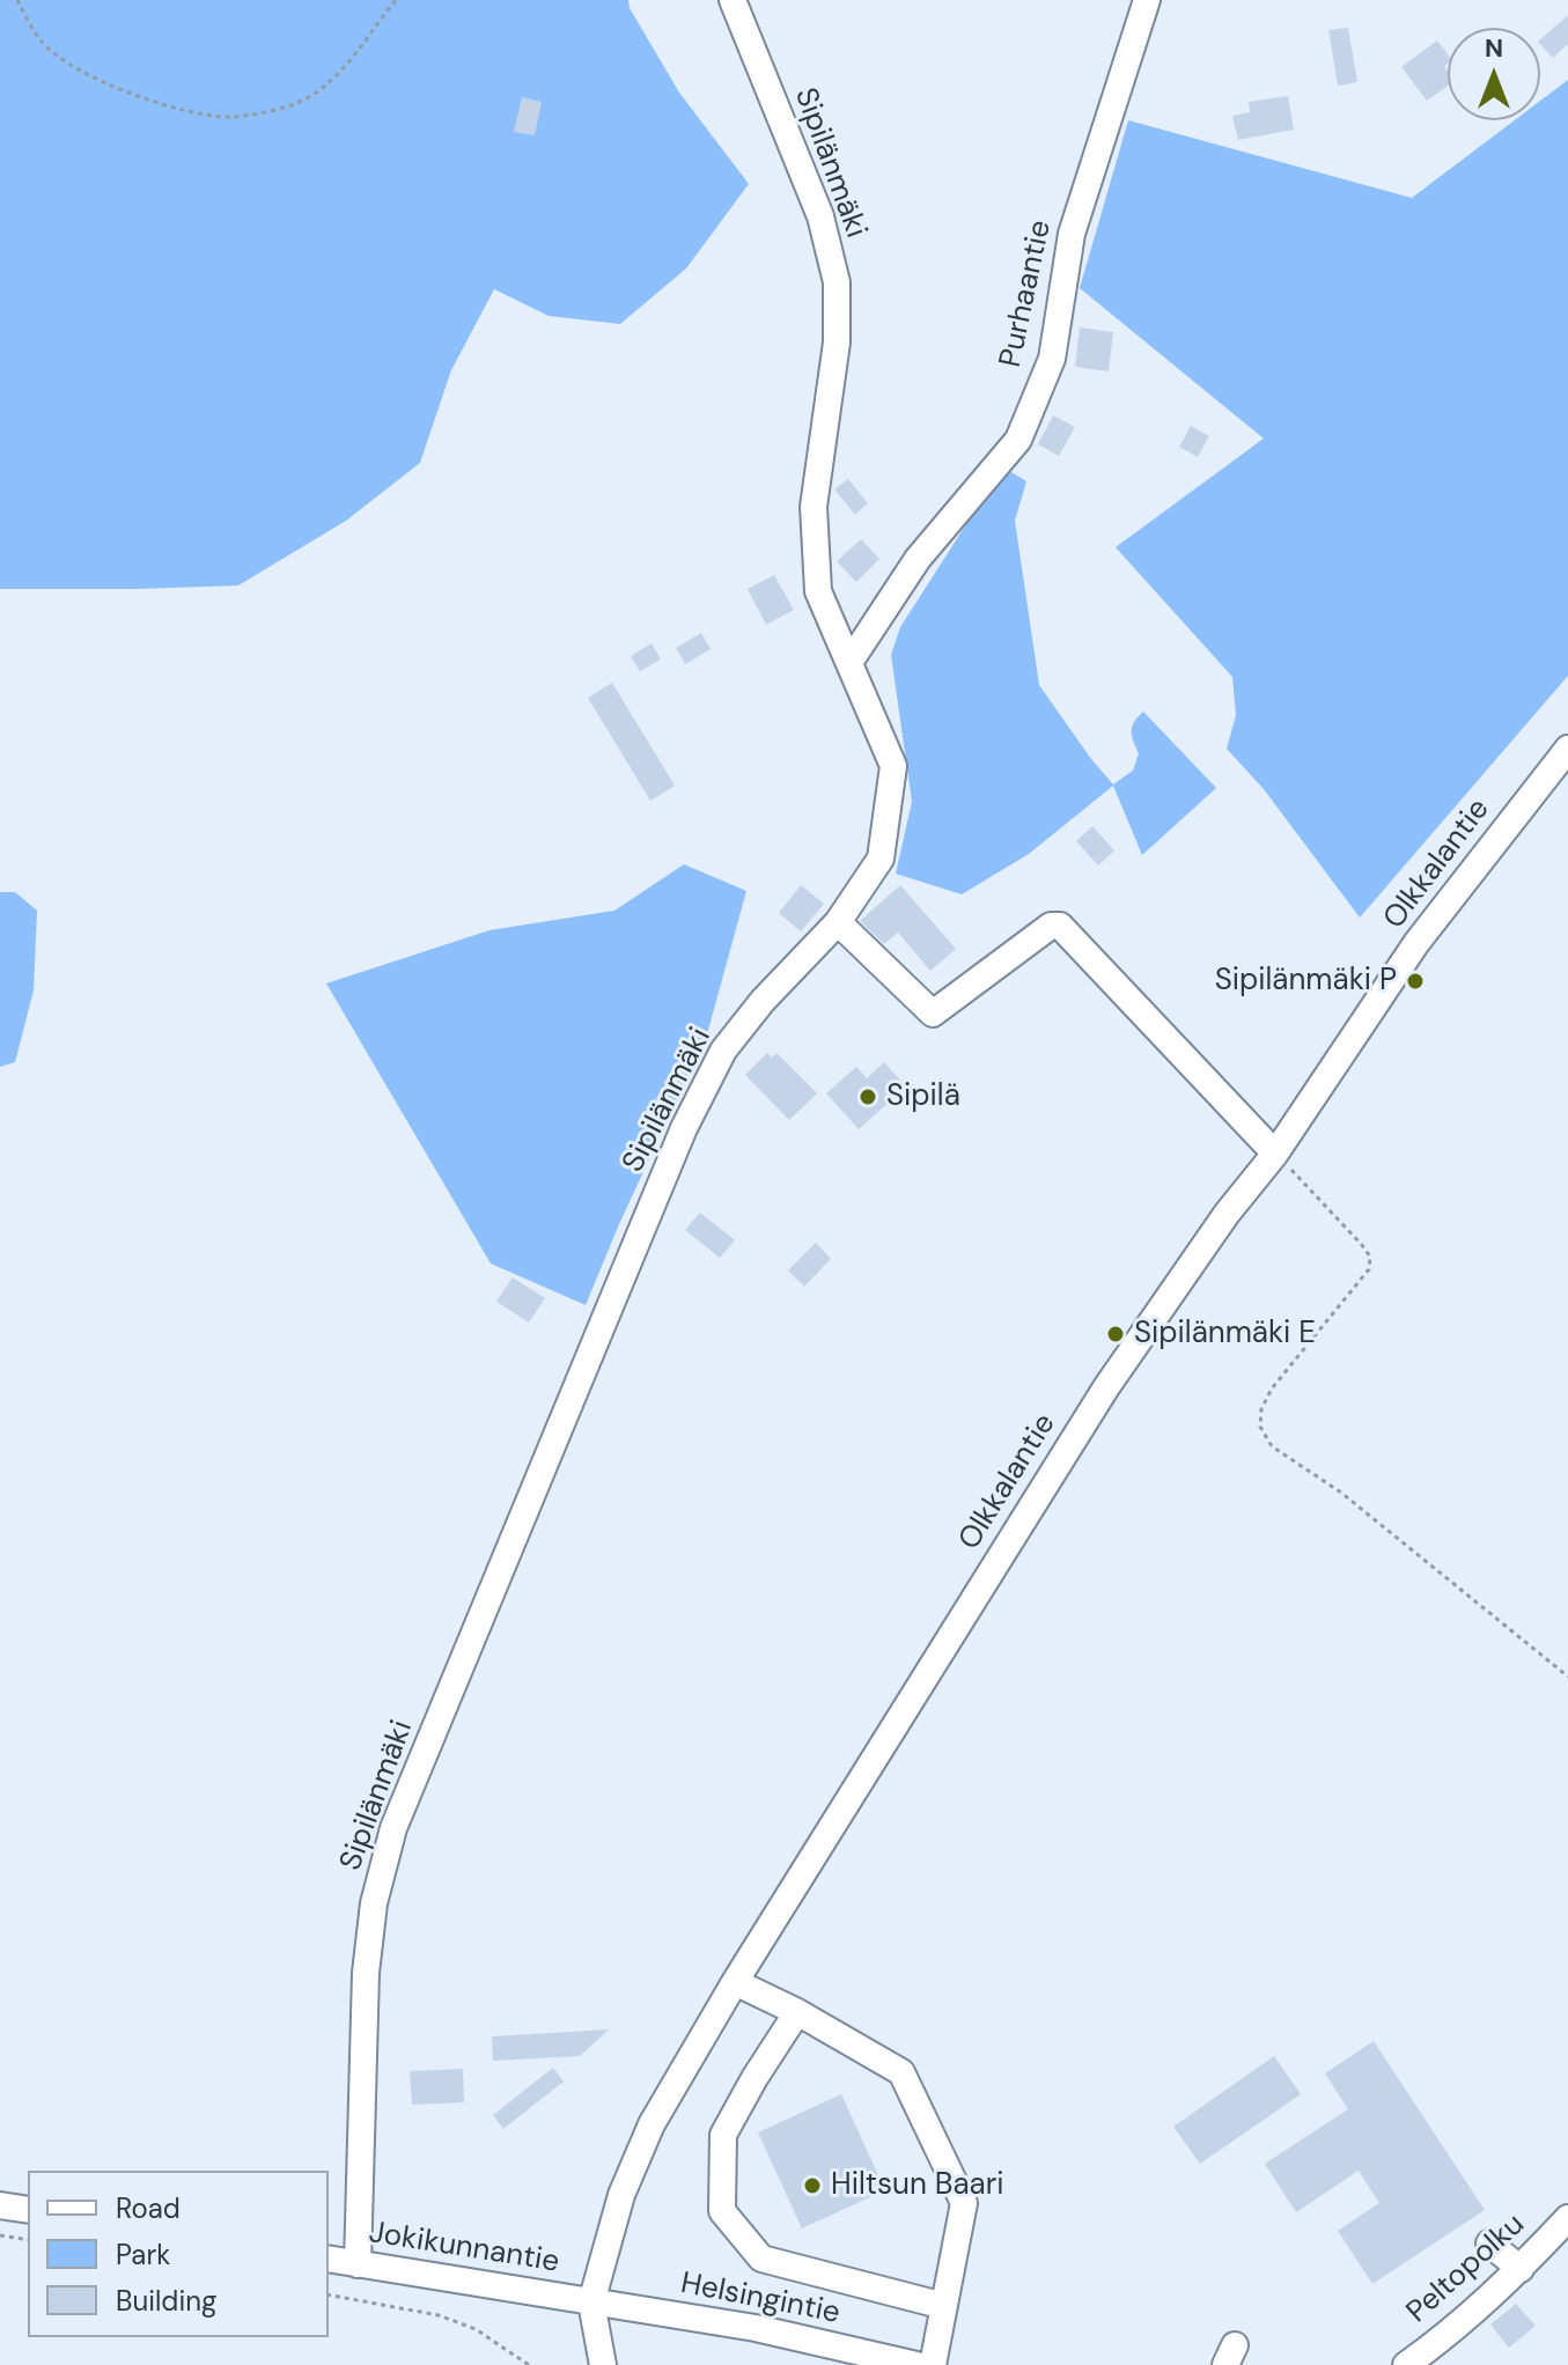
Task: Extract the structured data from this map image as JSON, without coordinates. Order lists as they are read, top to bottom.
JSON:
{
  "streets": {
    "street": [
      "Sipilänmäki",
      "Purhaantie",
      "Olkkalantie",
      "Jokikunnantie",
      "Peltopolku",
      "Helsingintie"
    ]
  },
  "crossings": [
    ["Sipilänmäki", "Purhaantie"],
    ["Sipilänmäki", "Jokikunnantie"],
    ["Olkkalantie", "Jokikunnantie"],
    ["Olkkalantie", "Helsingintie"],
    ["Jokikunnantie", "Helsingintie"]
  ],
  "places": [
    "Sipilänmäki P",
    "Sipilä",
    "Sipilänmäki E",
    "Hiltsun Baari"
  ],
  "legend": ["Road", "Park", "Building"],
  "north": "top"
}
